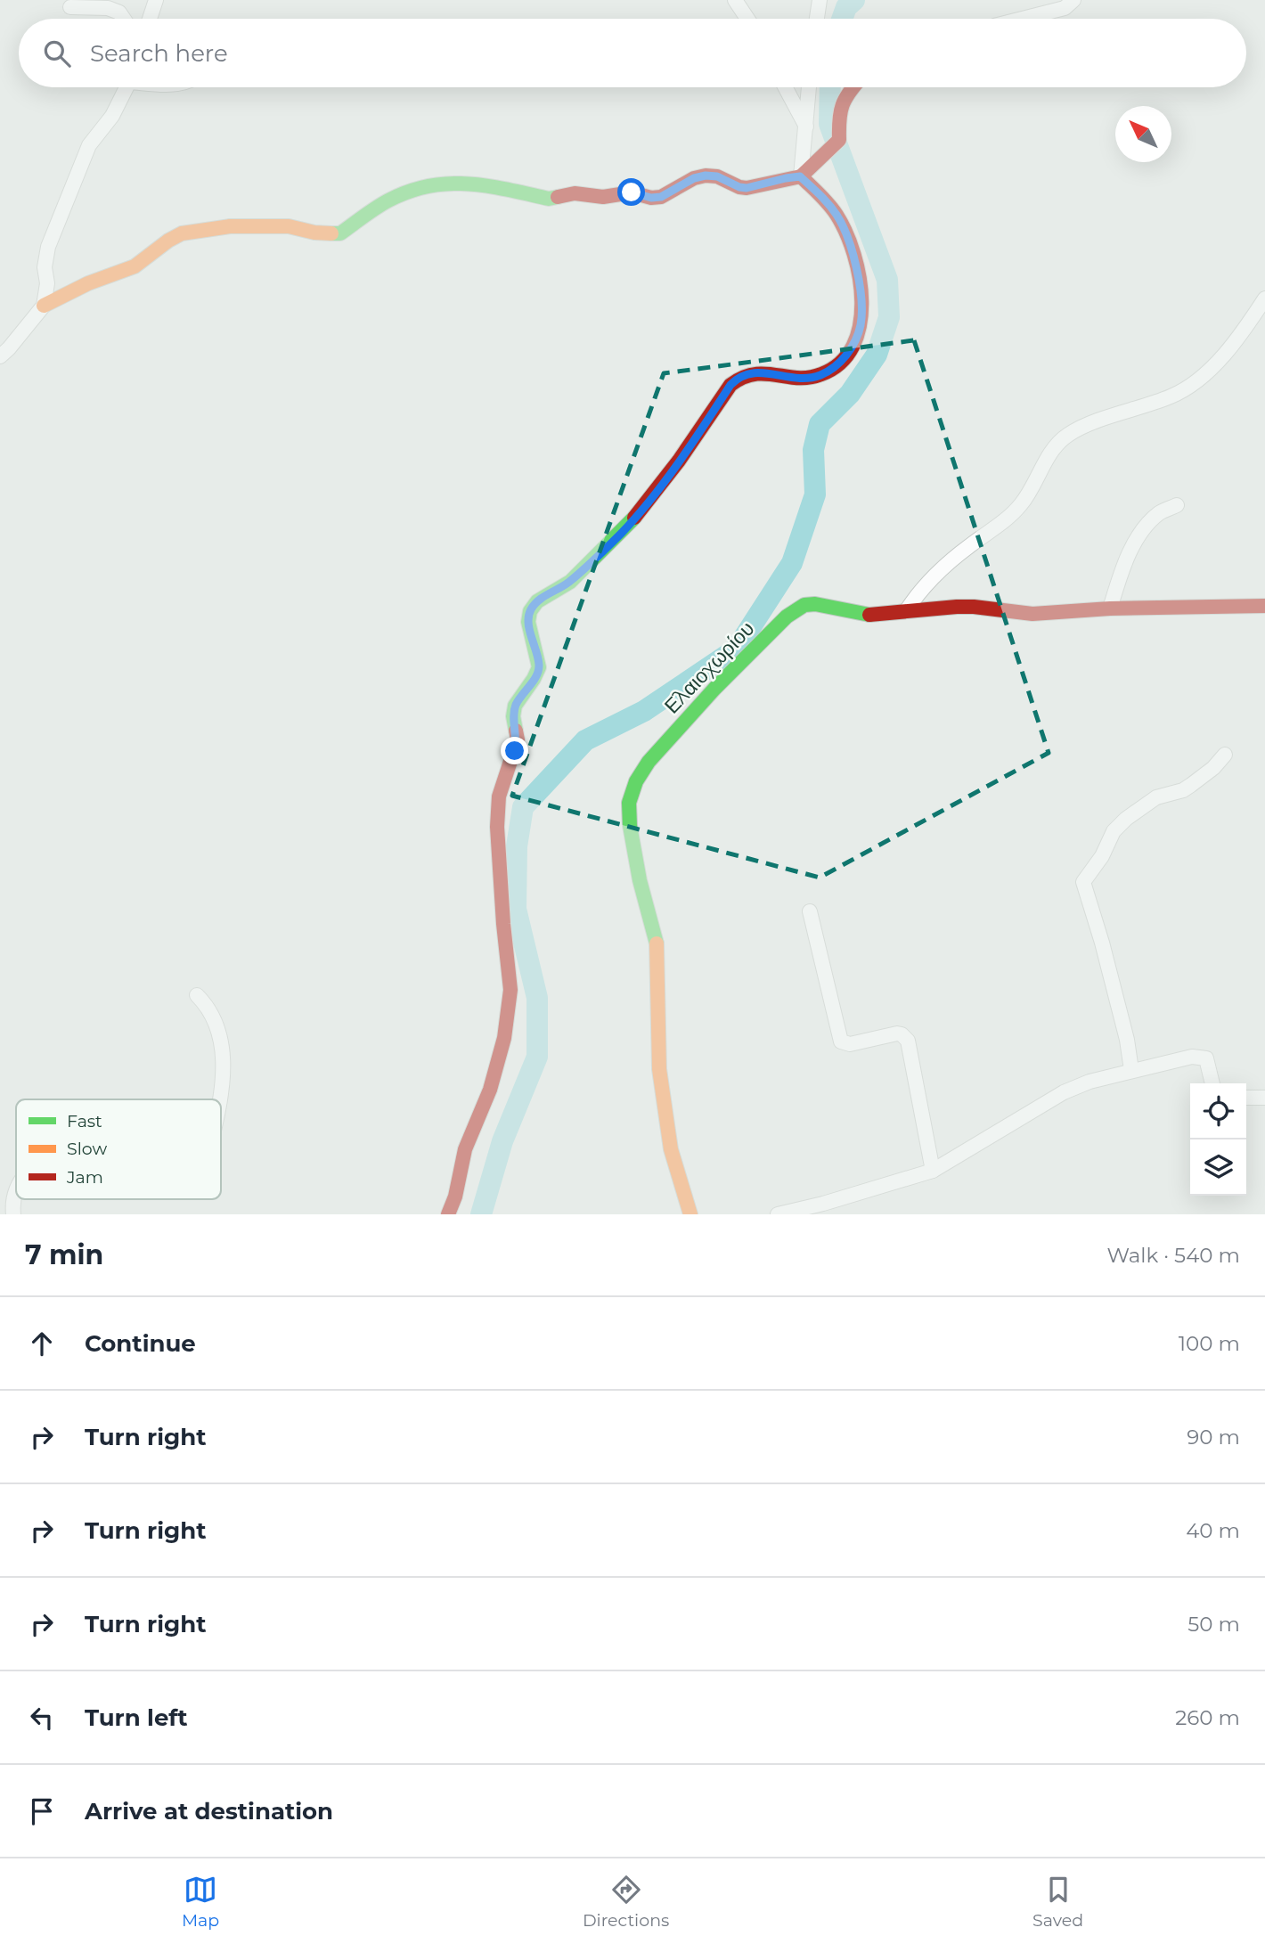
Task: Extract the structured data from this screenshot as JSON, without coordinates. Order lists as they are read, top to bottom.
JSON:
{
  "streets": {
    "street": ["Ελαιοχωρίου"]
  },
  "legend": ["Fast", "Slow", "Jam"],
  "north": "top left",
  "page": {
    "search": "Search here",
    "heading": ["7 min", "Walk · 540 m"],
    "list": [
      ["Continue", "100 m"],
      ["Turn right", "90 m"],
      ["Turn right", "40 m"],
      ["Turn right", "50 m"],
      ["Turn left", "260 m"],
      "Arrive at destination"
    ],
    "nav": ["Map", "Directions", "Saved"]
  }
}
